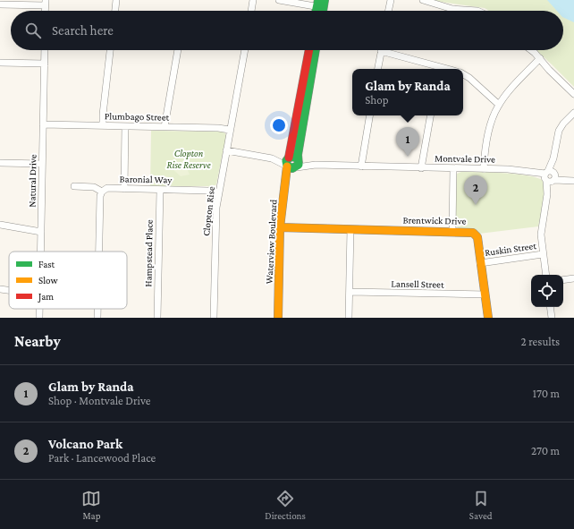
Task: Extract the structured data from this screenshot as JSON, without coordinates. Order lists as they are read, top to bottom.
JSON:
{
  "streets": {
    "street": [
      "Plumbago Street",
      "Montvale Drive",
      "Baronial Way",
      "Natural Drive",
      "Clopton Rise",
      "Brentwick Drive",
      "Waterview Boulevard",
      "Ruskin Street",
      "Hampstead Place",
      "Lansell Street"
    ]
  },
  "crossings": [
    ["Plumbago Street", "Natural Drive"],
    ["Plumbago Street", "Clopton Rise"],
    ["Montvale Drive", "Waterview Boulevard"],
    ["Baronial Way", "Clopton Rise"],
    ["Baronial Way", "Hampstead Place"],
    ["Brentwick Drive", "Waterview Boulevard"],
    ["Brentwick Drive", "Ruskin Street"],
    ["Brentwick Drive", "Lansell Street"]
  ],
  "parks": ["Clopton Rise Reserve"],
  "legend": ["Fast", "Slow", "Jam"],
  "page": {
    "search": "Search here",
    "popup": ["Glam by Randa", "Shop"],
    "pins": ["1", "2"],
    "heading": ["Nearby", "2 results"],
    "list": [
      {
        "mark": "1",
        "name": "Glam by Randa",
        "note": "Shop · Montvale Drive",
        "value": "170 m"
      },
      {
        "mark": "2",
        "name": "Volcano Park",
        "note": "Park · Lancewood Place",
        "value": "270 m"
      }
    ],
    "nav": ["Map", "Directions", "Saved"]
  }
}
